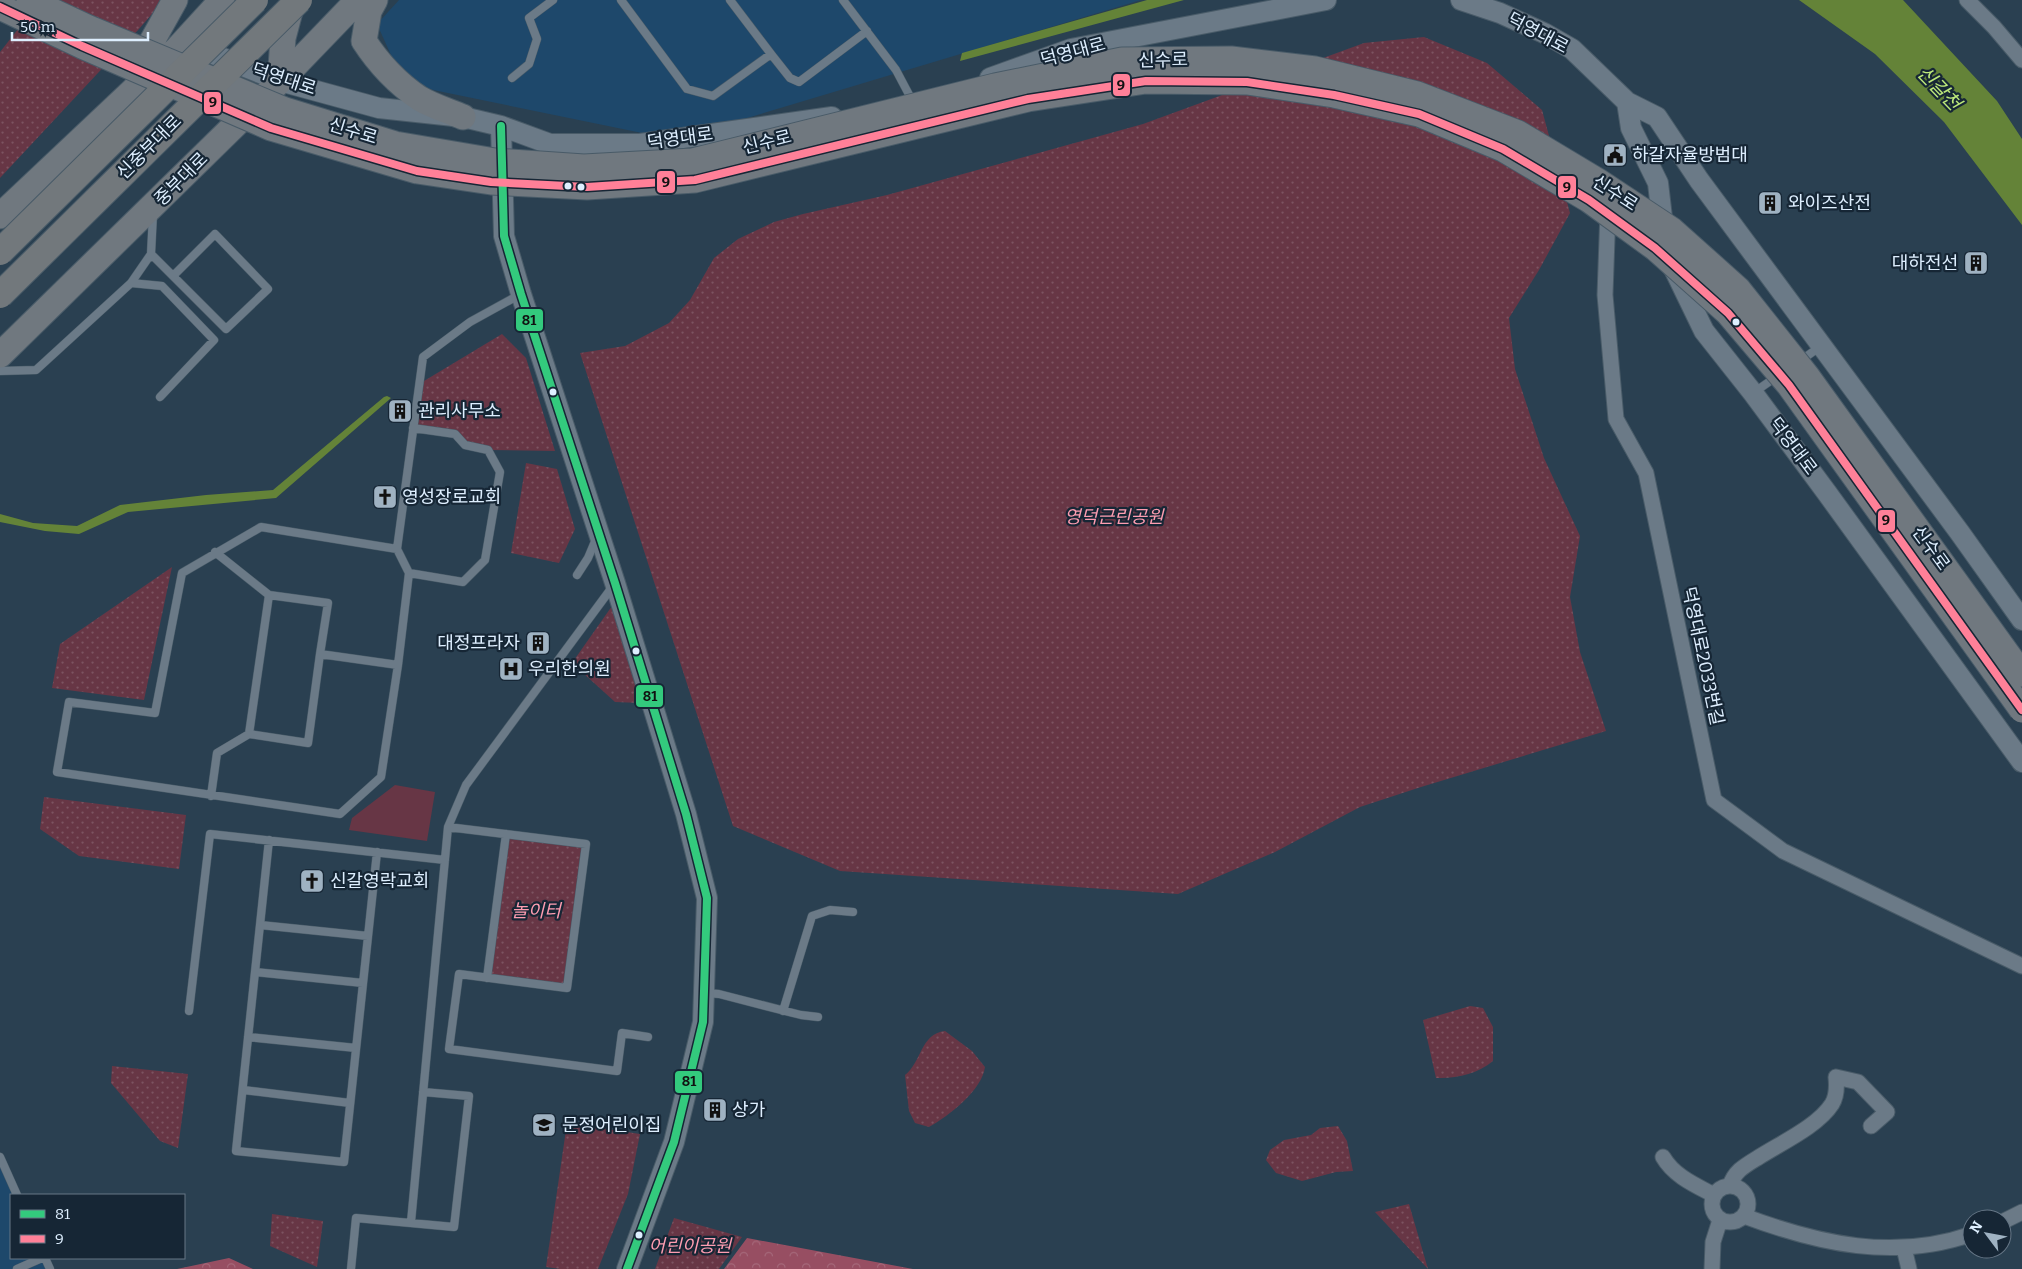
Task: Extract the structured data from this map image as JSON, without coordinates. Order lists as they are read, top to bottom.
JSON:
{
  "streets": {
    "highway": ["신중부대로"],
    "main road": ["신수로", "중부대로"],
    "street": ["덕영대로", "덕영대로2033번길"]
  },
  "crossings": [
    ["덕영대로", "중부대로"]
  ],
  "water": ["신갈천"],
  "parks": ["영덕근린공원", "놀이터", "어린이공원"],
  "places": {
    "public building": ["하갈자율방범대"],
    "building": [
      "와이즈산전",
      "대하전선",
      "관리사무소",
      "대정프라자",
      "상가"
    ],
    "church": ["영성장로교회", "신갈영락교회"],
    "hospital": ["우리한의원"],
    "school or university": ["문정어린이집"]
  },
  "lines": ["transit line 9", "transit line 81"],
  "legend": ["81", "9"],
  "scale_bar": "50 m",
  "north": "top left"
}
